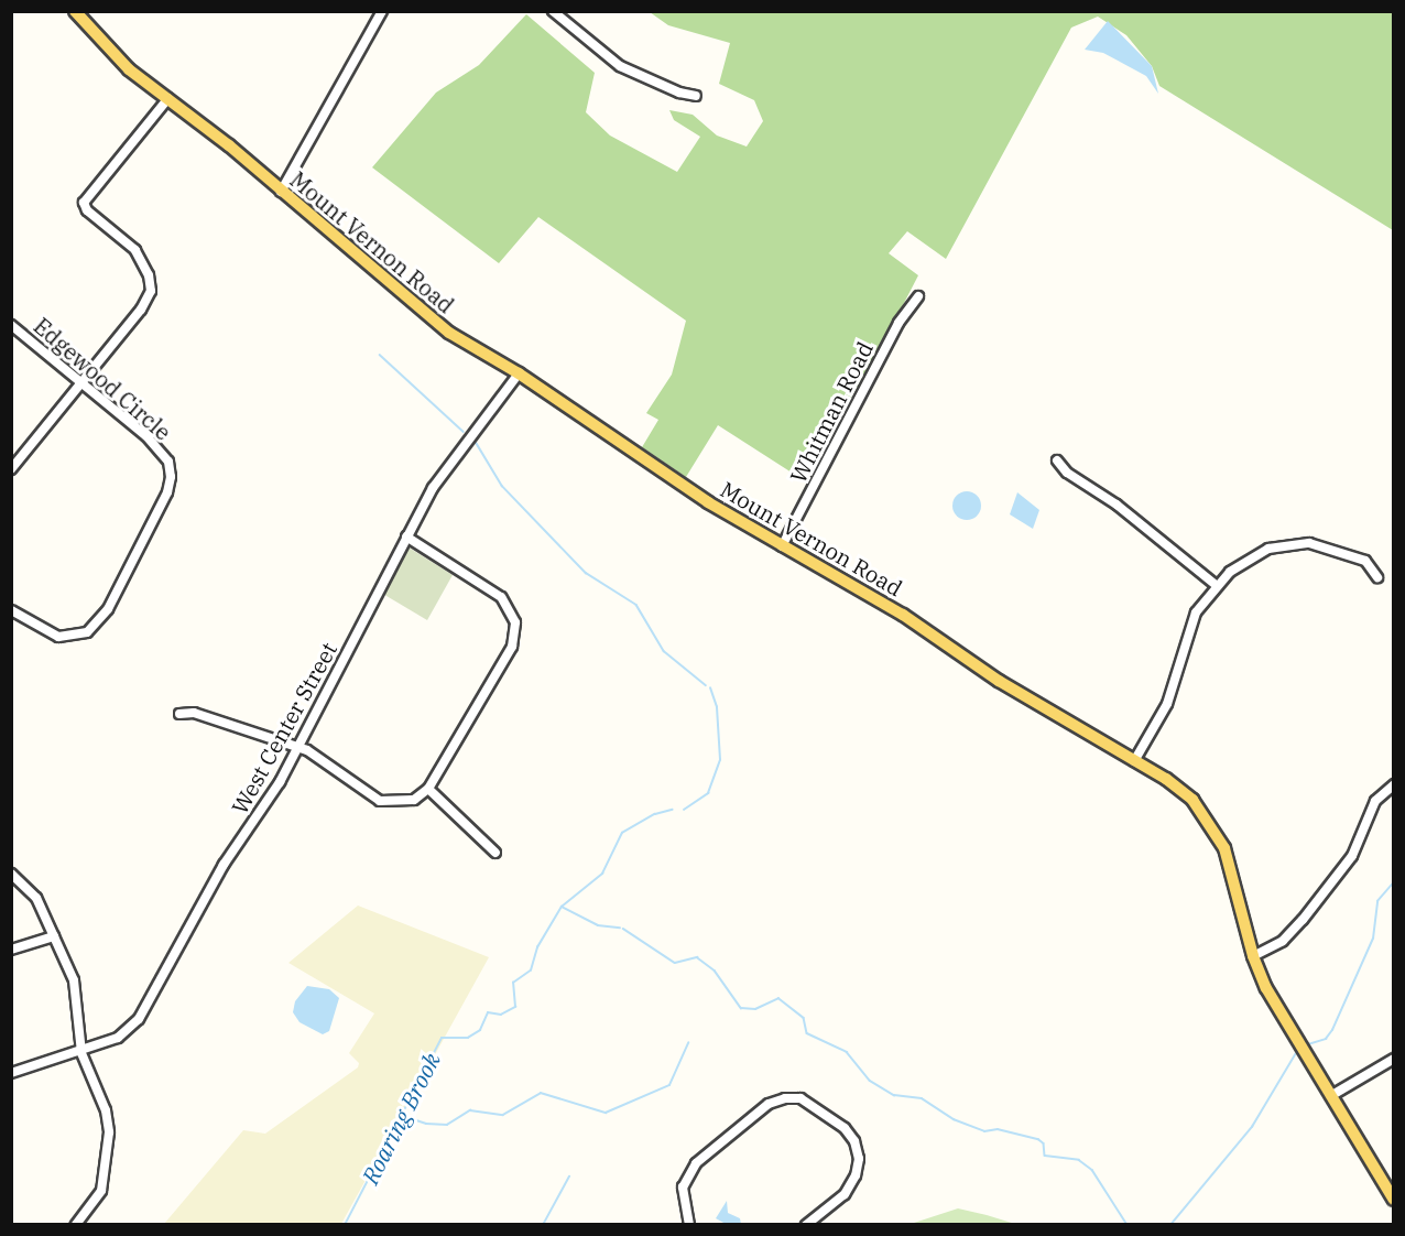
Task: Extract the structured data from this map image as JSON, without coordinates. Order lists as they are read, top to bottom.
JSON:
{
  "streets": {
    "main road": ["Mount Vernon Road"],
    "street": ["Edgewood Circle", "Whitman Road", "West Center Street"]
  },
  "crossings": [
    ["Mount Vernon Road", "Whitman Road"],
    ["Mount Vernon Road", "West Center Street"]
  ],
  "water": ["Roaring Brook"]
}
